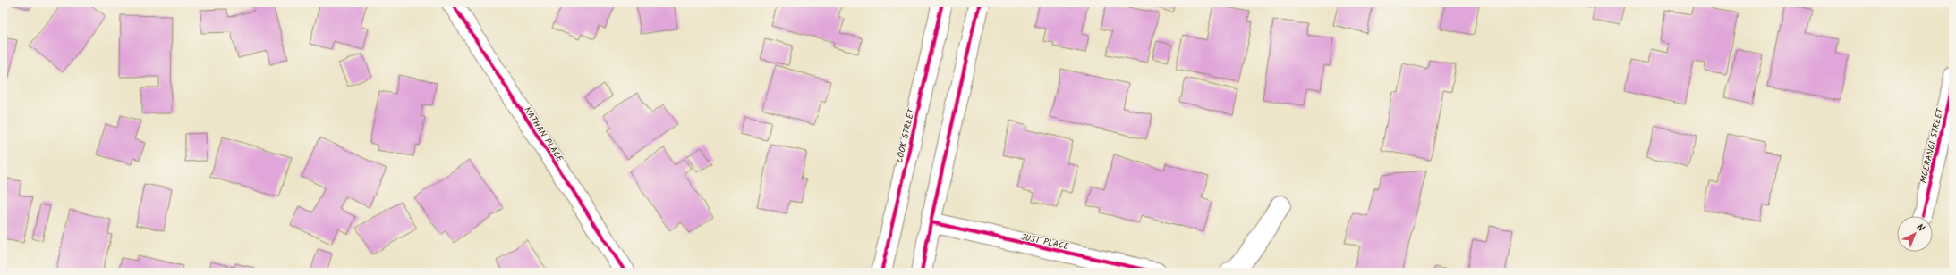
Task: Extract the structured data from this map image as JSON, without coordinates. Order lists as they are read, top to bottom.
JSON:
{
  "streets": {
    "street": [
      "NATHAN PLACE",
      "COOK STREET",
      "MOERANGI STREET",
      "JUST PLACE"
    ]
  },
  "north": "top right"
}
